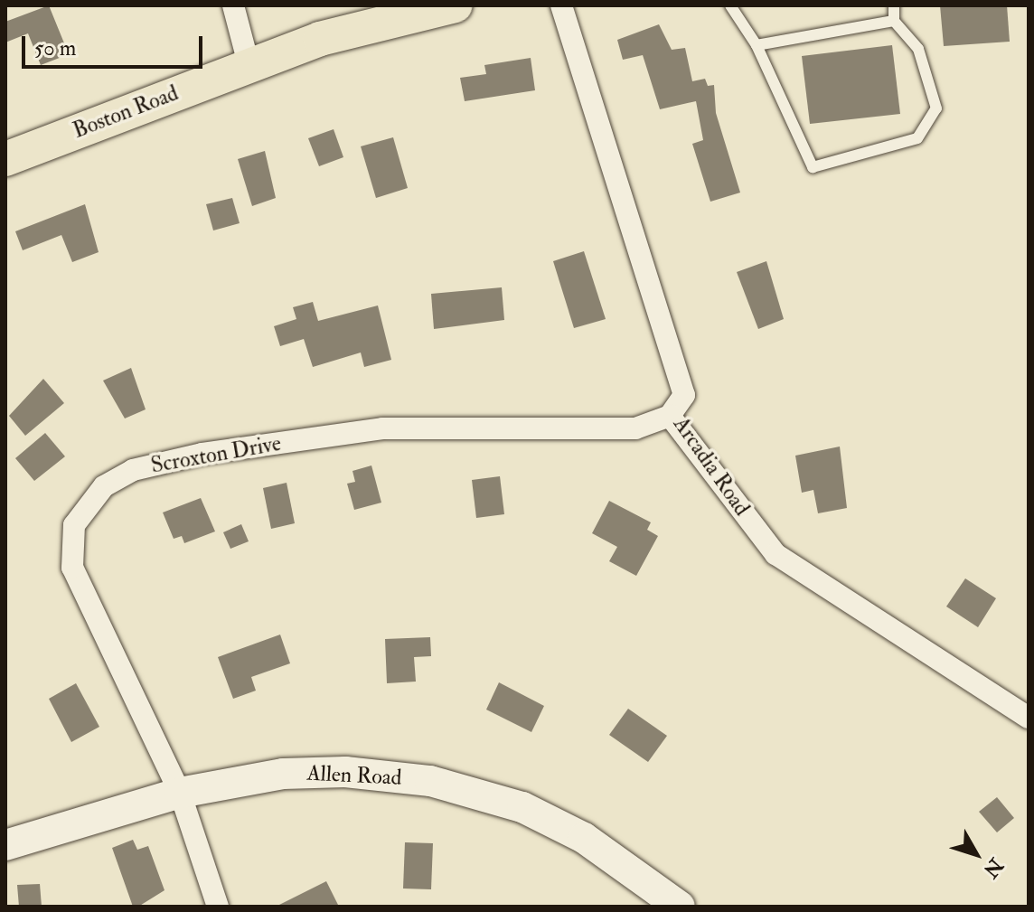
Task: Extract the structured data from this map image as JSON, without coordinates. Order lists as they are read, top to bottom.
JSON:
{
  "streets": {
    "main road": ["Boston Road"],
    "street": ["Scroxton Drive", "Arcadia Road", "Allen Road"]
  },
  "crossings": [
    ["Scroxton Drive", "Arcadia Road"],
    ["Scroxton Drive", "Allen Road"]
  ],
  "scale_bar": "50 m",
  "north": "bottom right"
}
